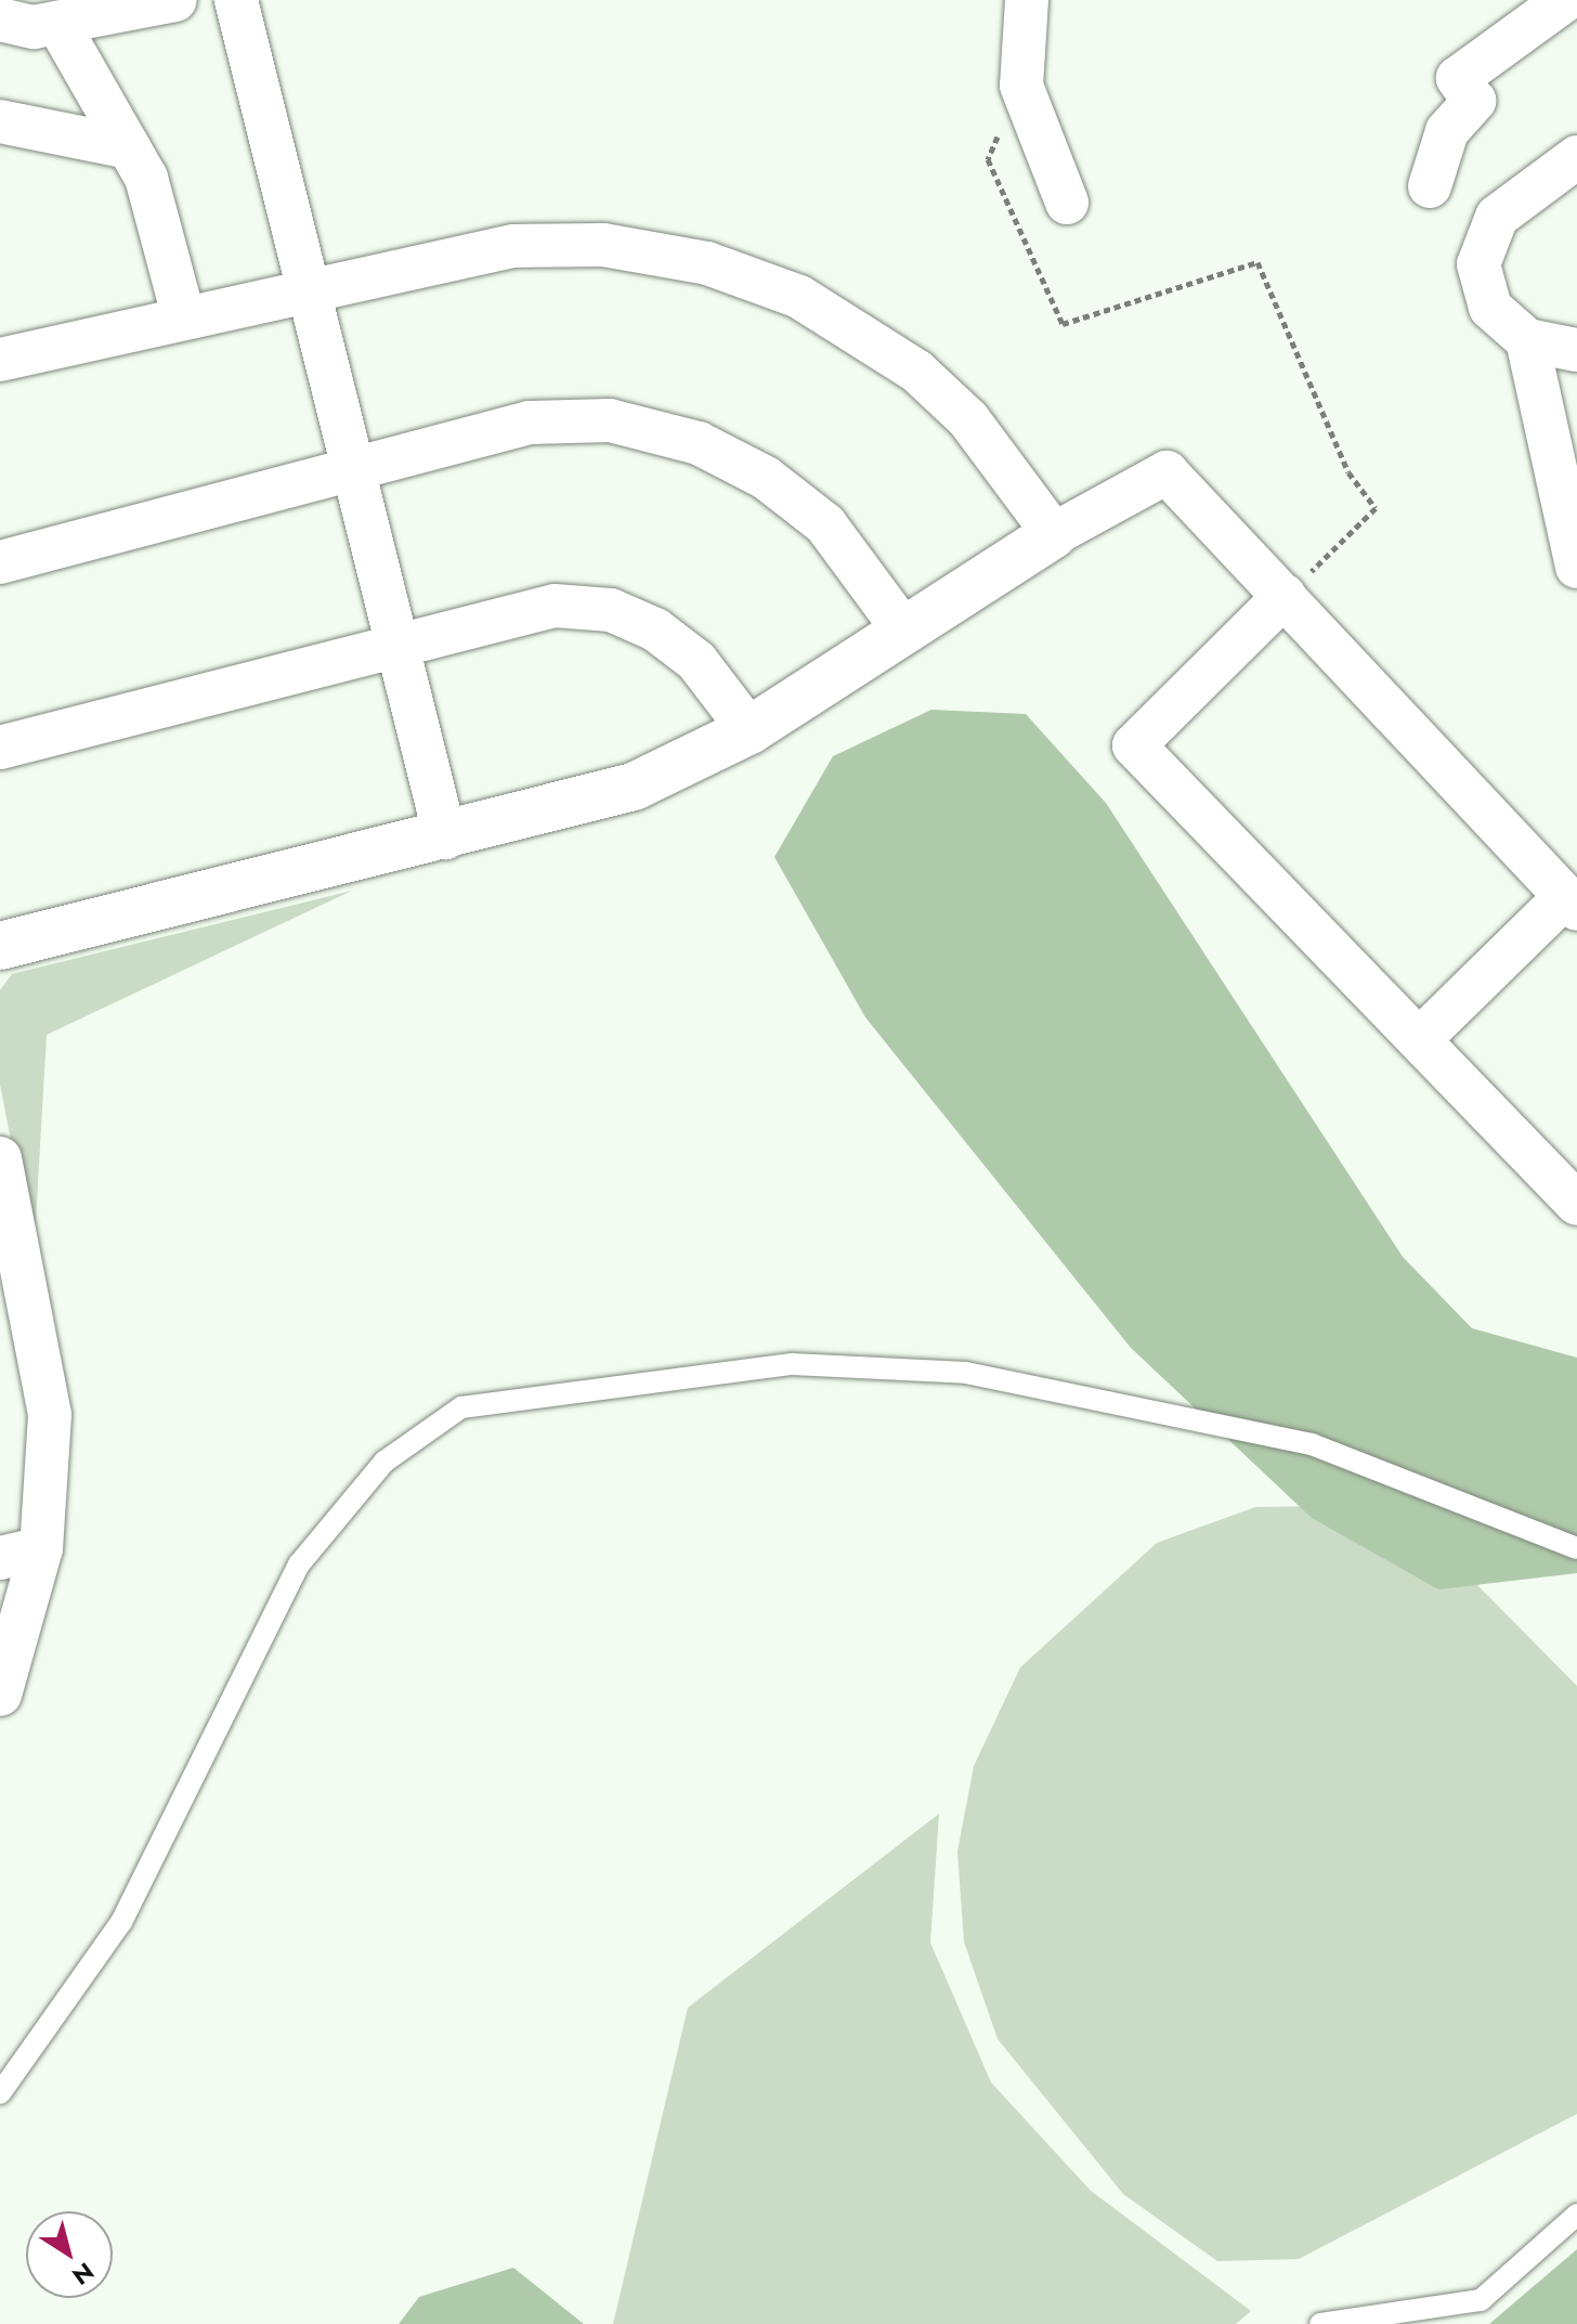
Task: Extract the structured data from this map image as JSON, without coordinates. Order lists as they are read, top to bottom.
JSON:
{
  "north": "bottom right"
}
